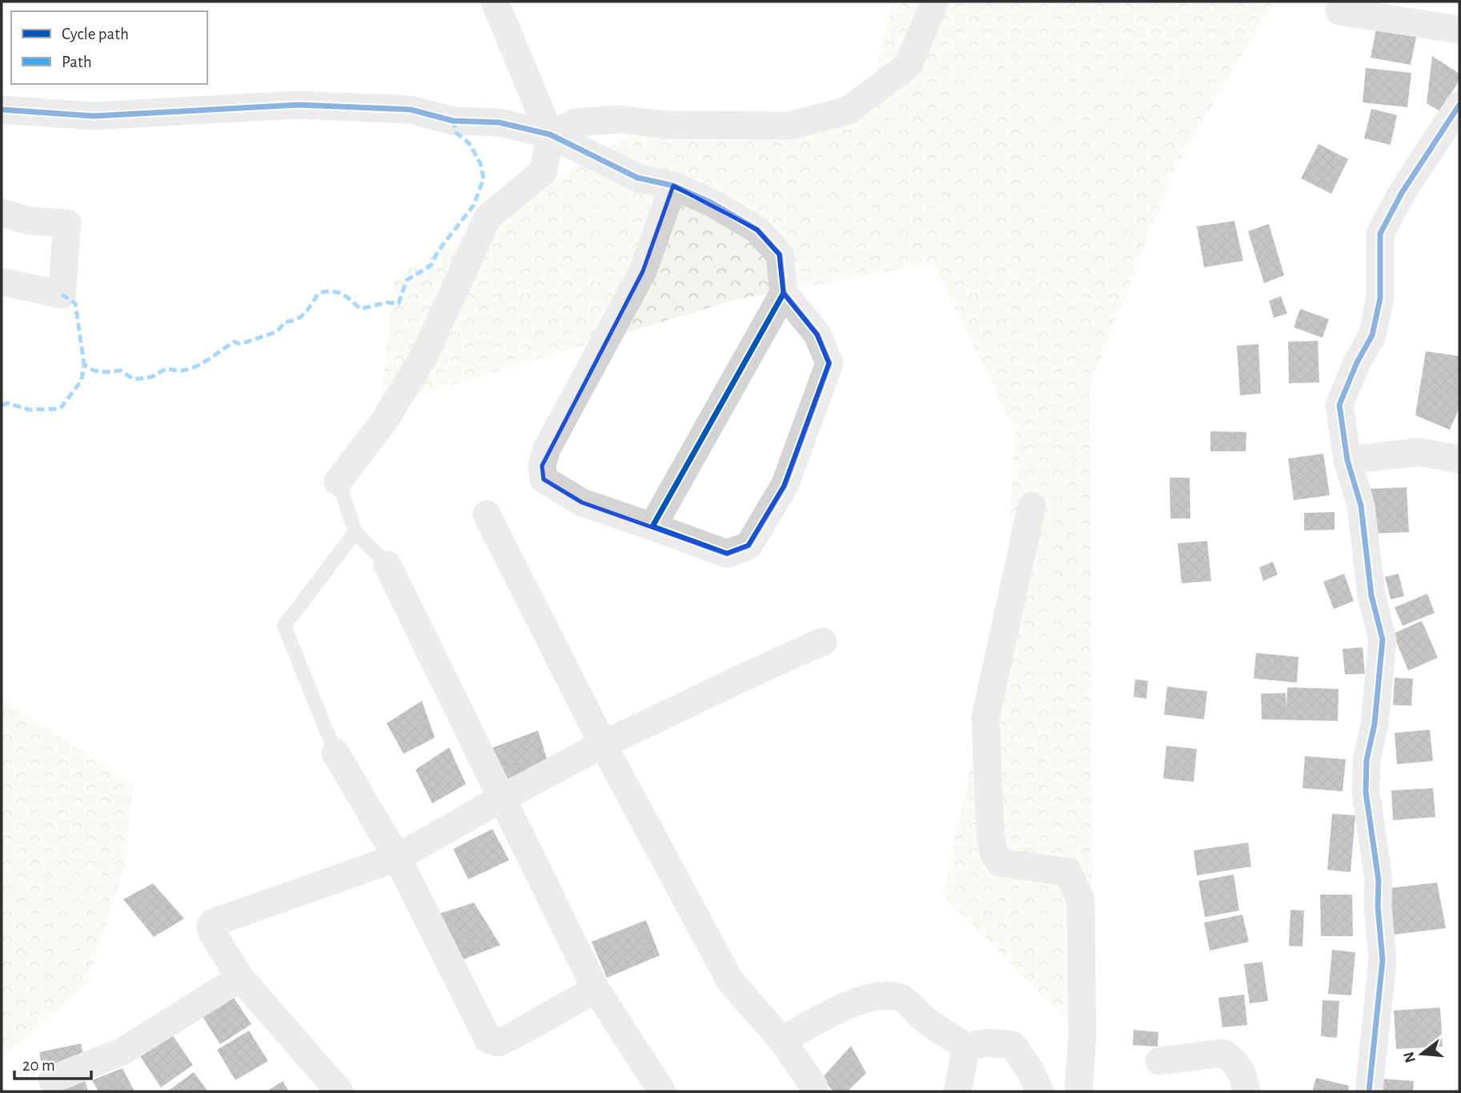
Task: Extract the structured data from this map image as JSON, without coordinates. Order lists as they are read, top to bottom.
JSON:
{
  "legend": ["Cycle path", "Path"],
  "scale_bar": "20 m",
  "north": "left"
}
